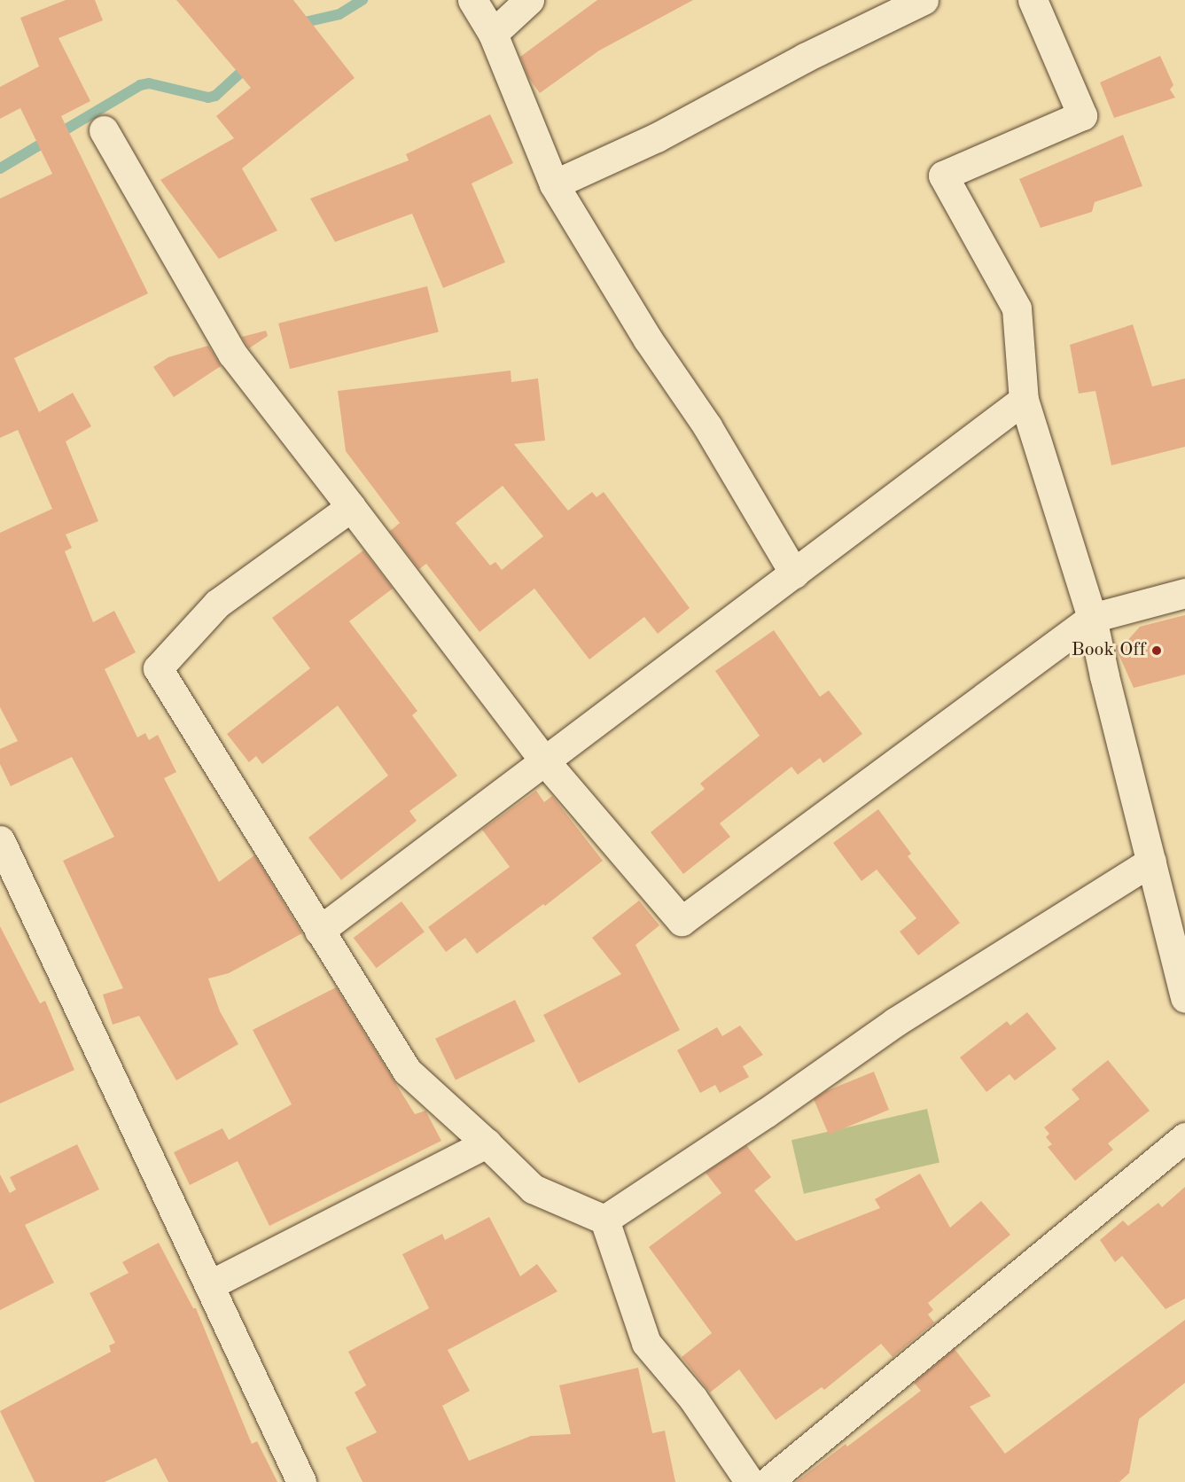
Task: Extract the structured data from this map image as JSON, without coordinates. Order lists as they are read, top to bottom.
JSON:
{
  "places": ["Book Off"]
}
